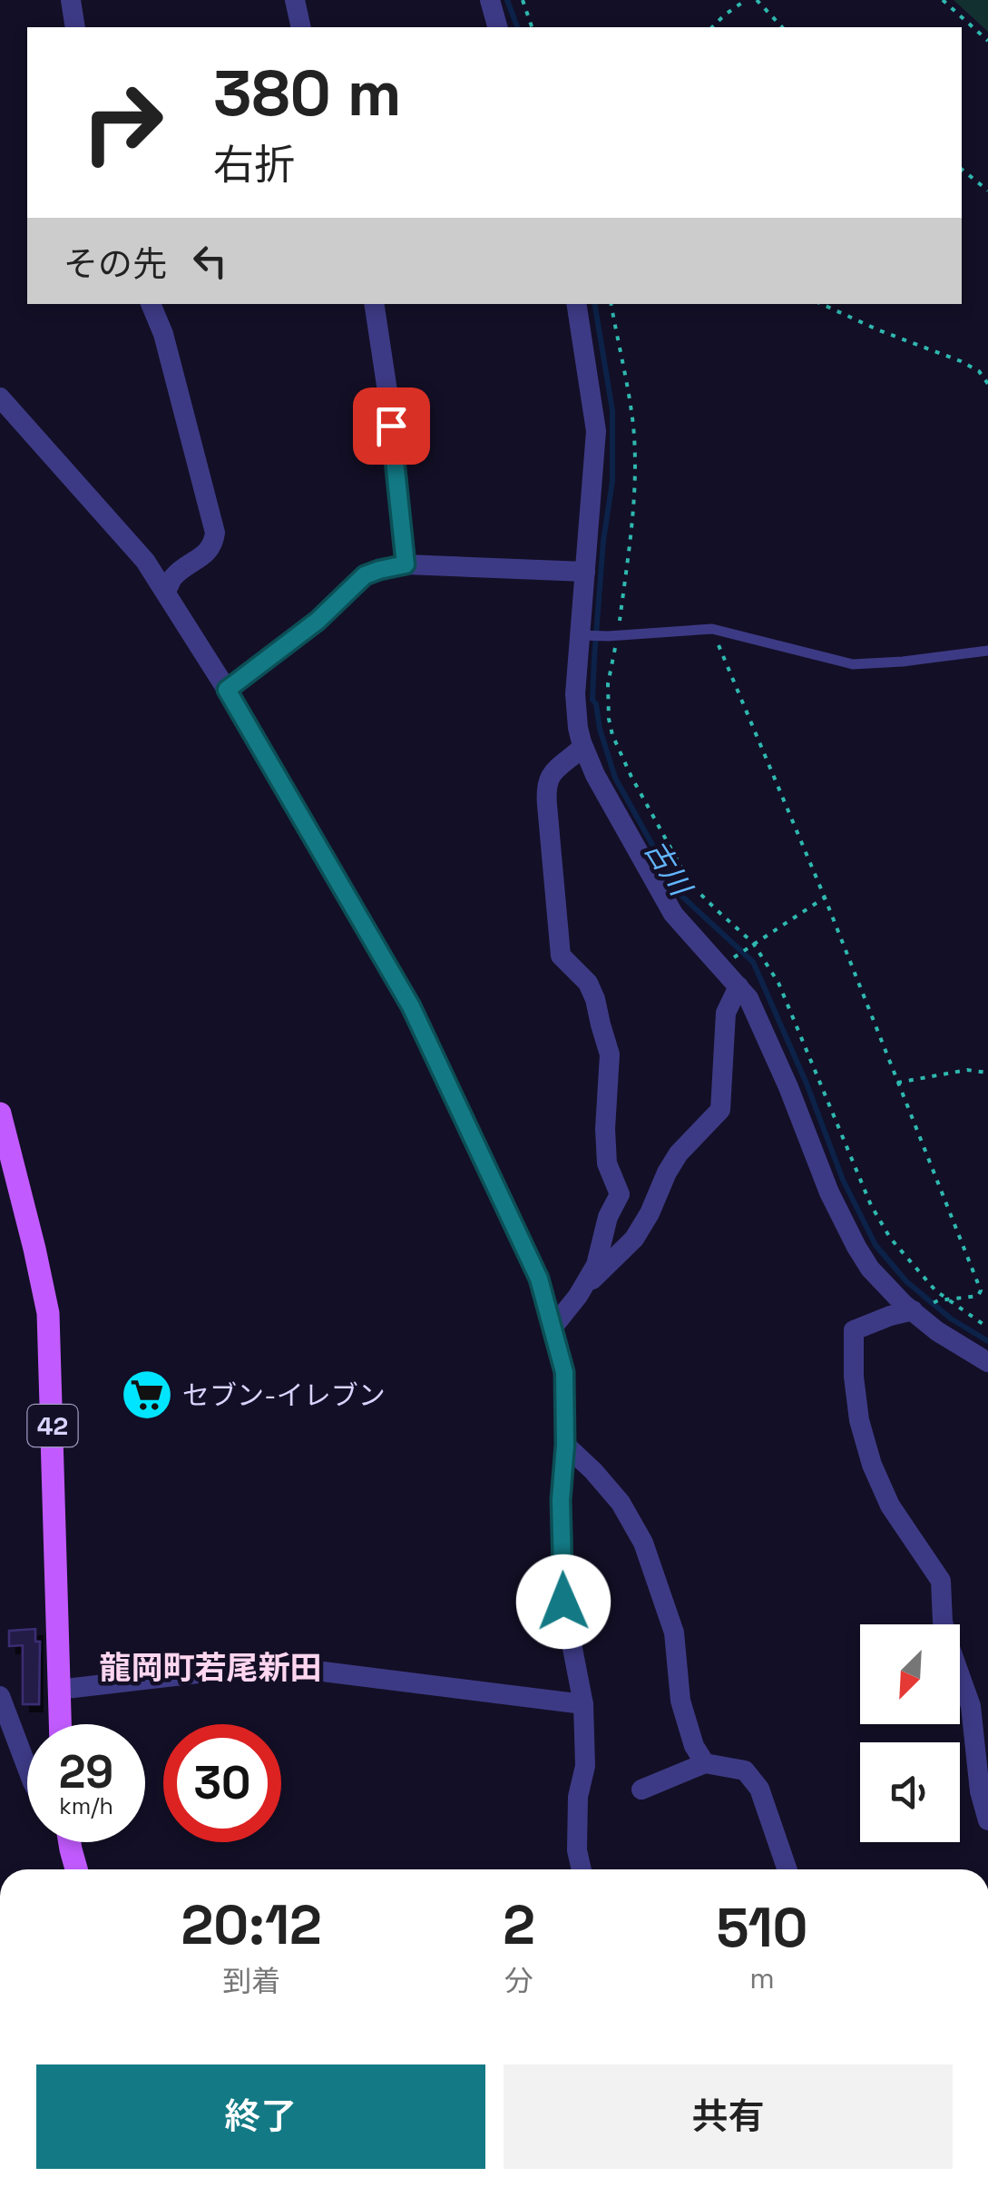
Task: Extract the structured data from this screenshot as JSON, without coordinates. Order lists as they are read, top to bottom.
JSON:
{
  "streets": {
    "main road": ["42"]
  },
  "districts": ["龍岡町若尾新田"],
  "water": ["古川"],
  "places": {
    "supermarket": ["セブン-イレブン"]
  },
  "north": "bottom left",
  "page": {
    "turn": ["380 m", "右折"],
    "then": "その先",
    "speed": "29 km/h",
    "limit": "30",
    "eta": [
      "20:12",
      "到着",
      "2",
      "分",
      "510",
      "m"
    ],
    "buttons": ["終了", "共有"]
  }
}
